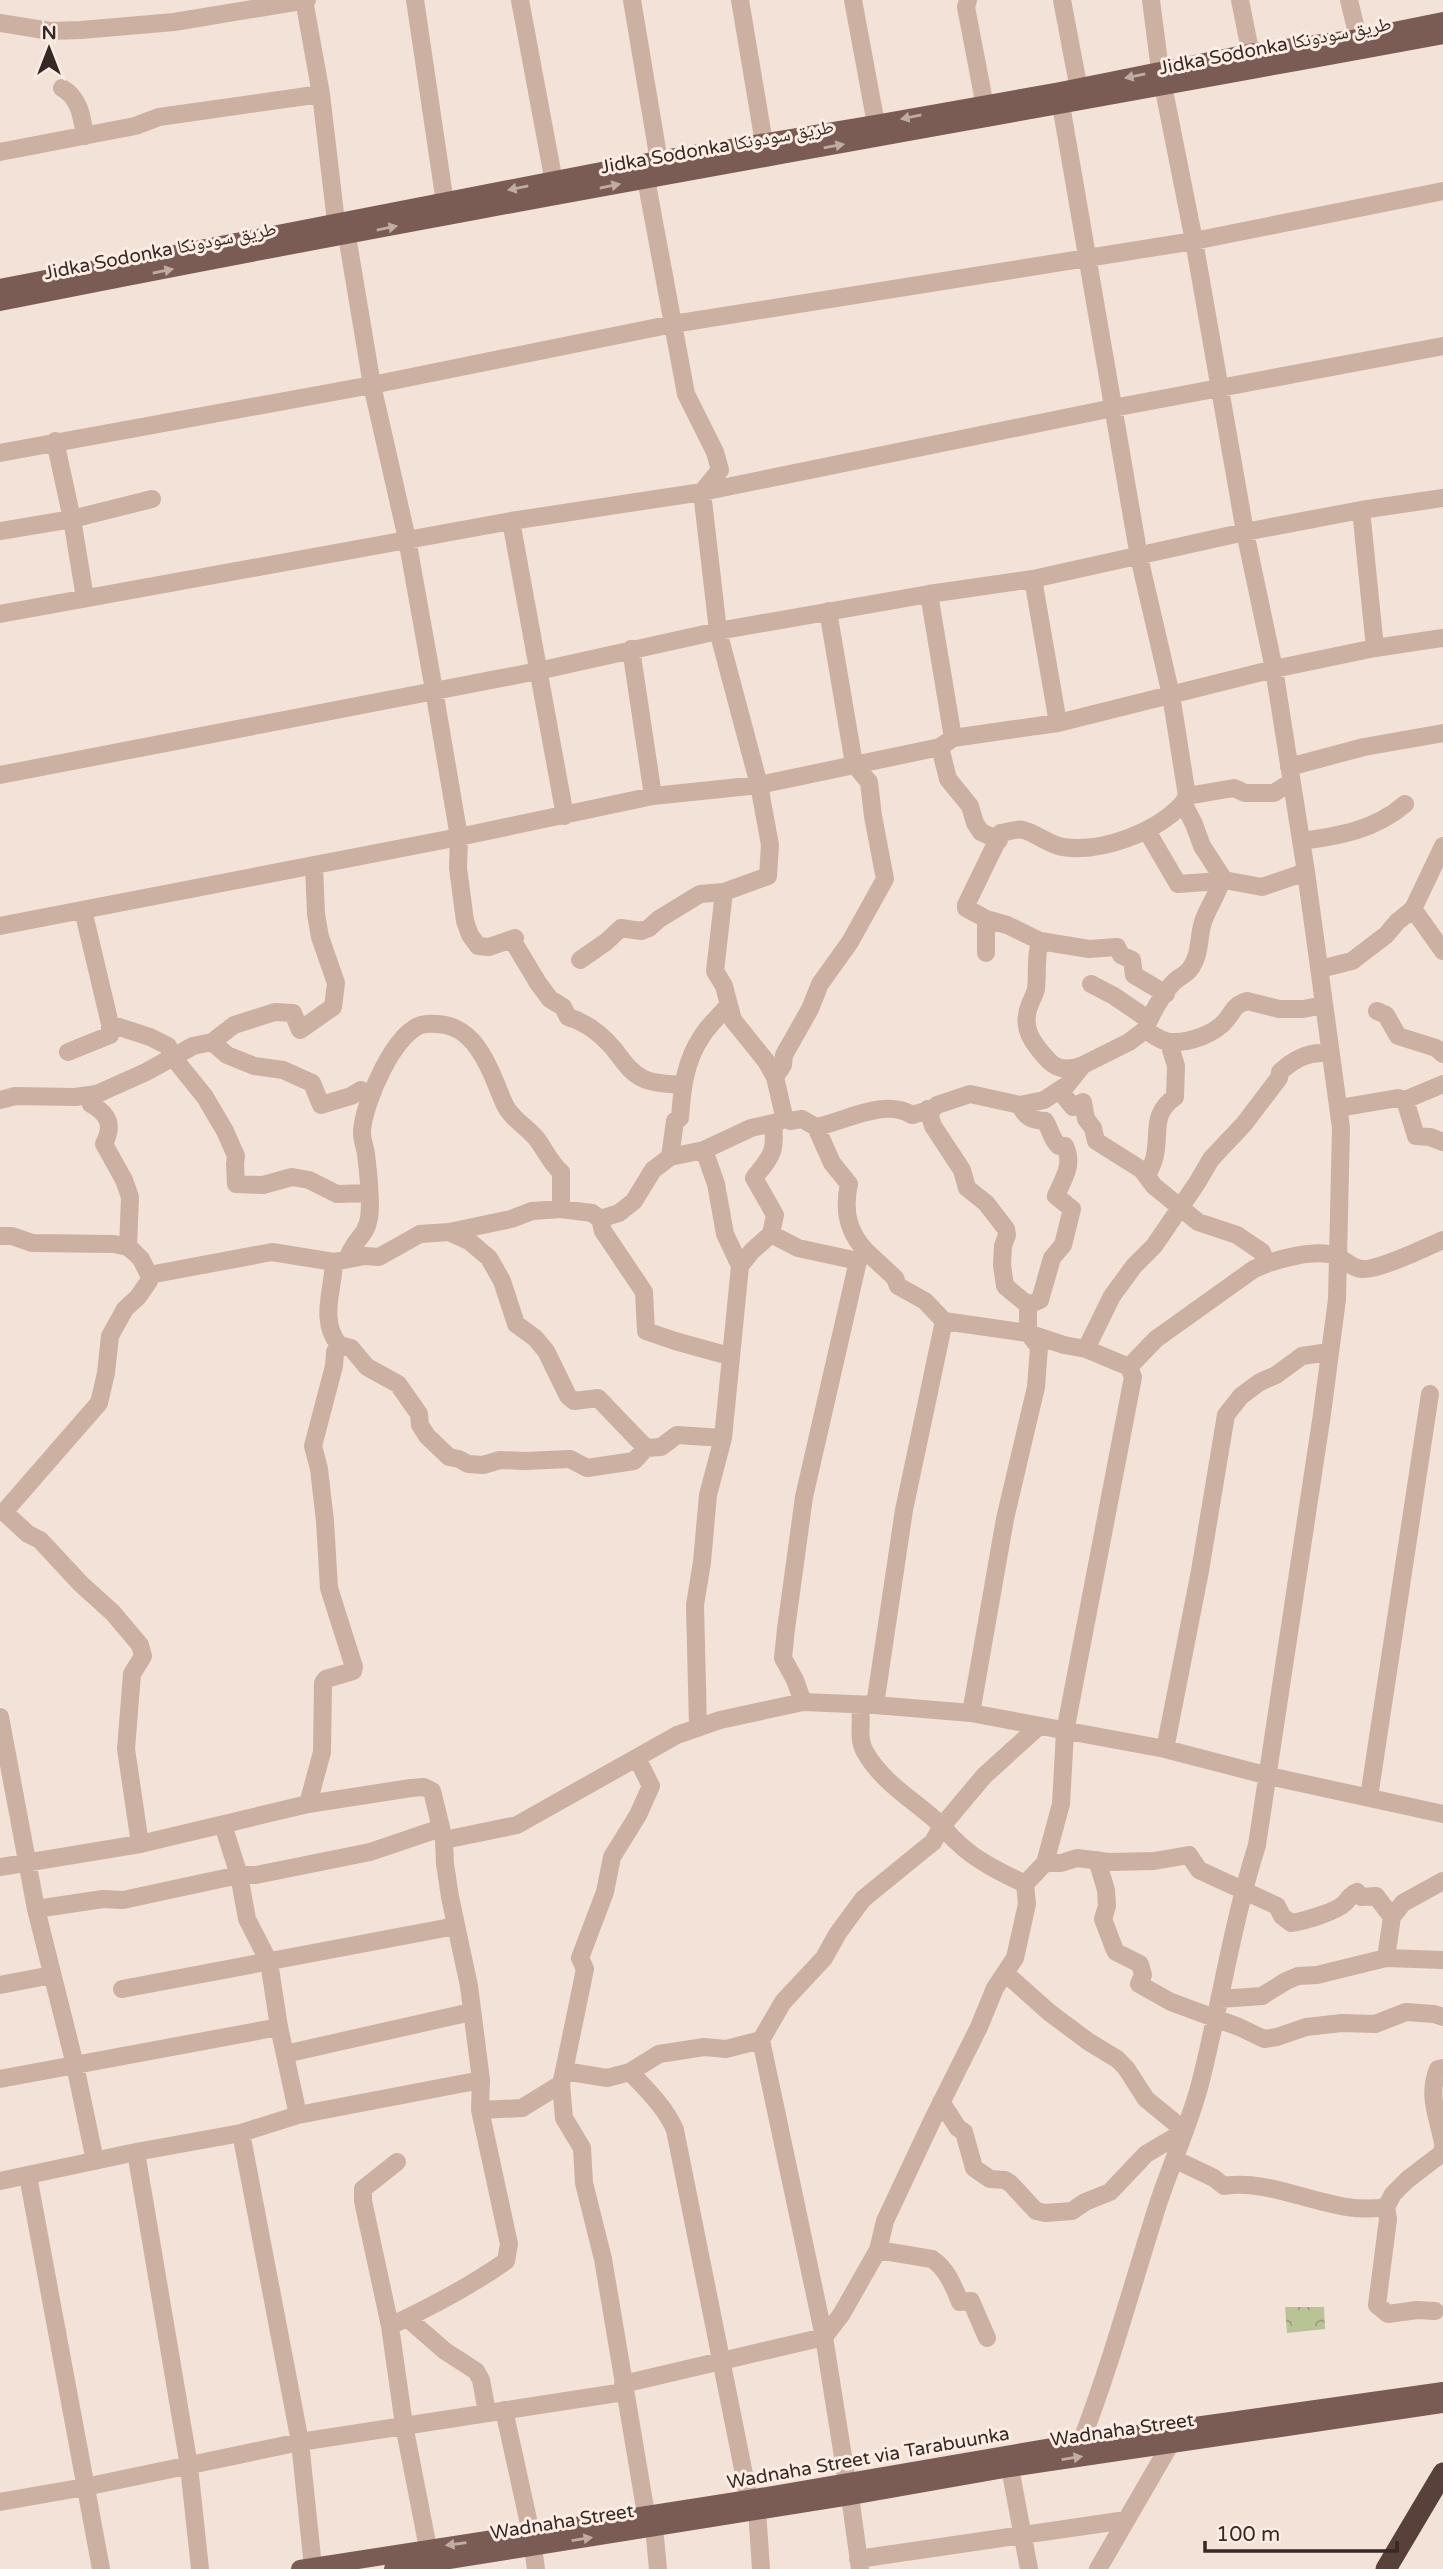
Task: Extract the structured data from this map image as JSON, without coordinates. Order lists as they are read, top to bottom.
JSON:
{
  "streets": {
    "main road": ["Jidka Sodonka طريق سودونكا", "Wadnaha Street", "Wadnaha Street via Tarabuunka"]
  },
  "crossings": [
    ["Wadnaha Street", "Wadnaha Street via Tarabuunka"]
  ],
  "scale_bar": "100 m",
  "north": "top"
}
